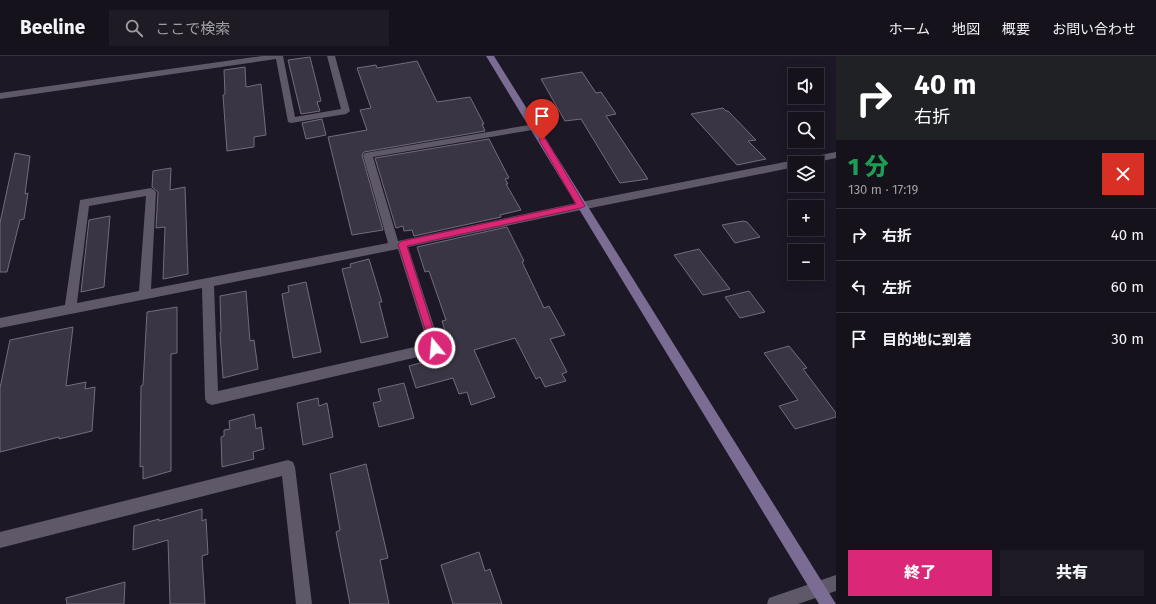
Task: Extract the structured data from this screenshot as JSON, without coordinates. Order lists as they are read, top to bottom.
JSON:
{
  "page": {
    "header": "Beeline",
    "search": "ここで検索",
    "nav": [
      "ホーム",
      "地図",
      "概要",
      "お問い合わせ"
    ],
    "turn": ["40 m", "右折"],
    "map_buttons": ["+", "−"],
    "heading": ["1 分", "130 m · 17:19"],
    "list": [
      {
        "name": "右折",
        "value": "40 m"
      },
      {
        "name": "左折",
        "value": "60 m"
      },
      {
        "name": "目的地に到着",
        "value": "30 m"
      }
    ],
    "buttons": ["終了", "共有"]
  }
}
